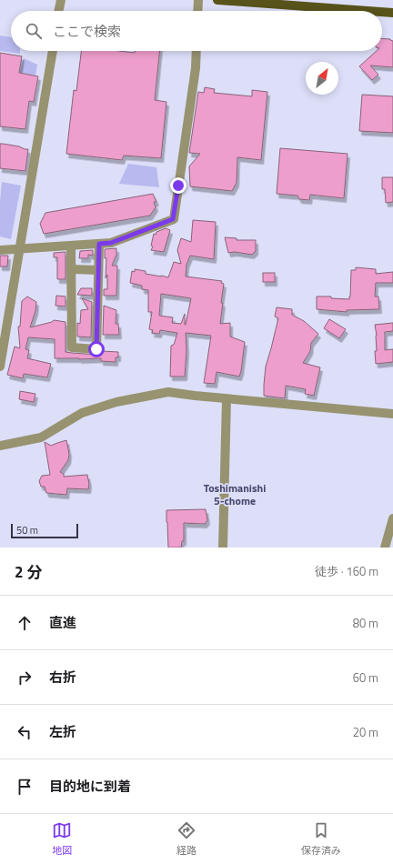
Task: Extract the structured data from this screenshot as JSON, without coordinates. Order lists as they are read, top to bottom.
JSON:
{
  "districts": ["Toshimanishi 5-chome"],
  "scale_bar": "50 m",
  "north": "top right",
  "page": {
    "search": "ここで検索",
    "scale": "50 m",
    "heading": ["2 分", "徒歩 · 160 m"],
    "list": [
      ["直進", "80 m"],
      ["右折", "60 m"],
      ["左折", "20 m"],
      "目的地に到着"
    ],
    "nav": ["地図", "経路", "保存済み"]
  }
}
